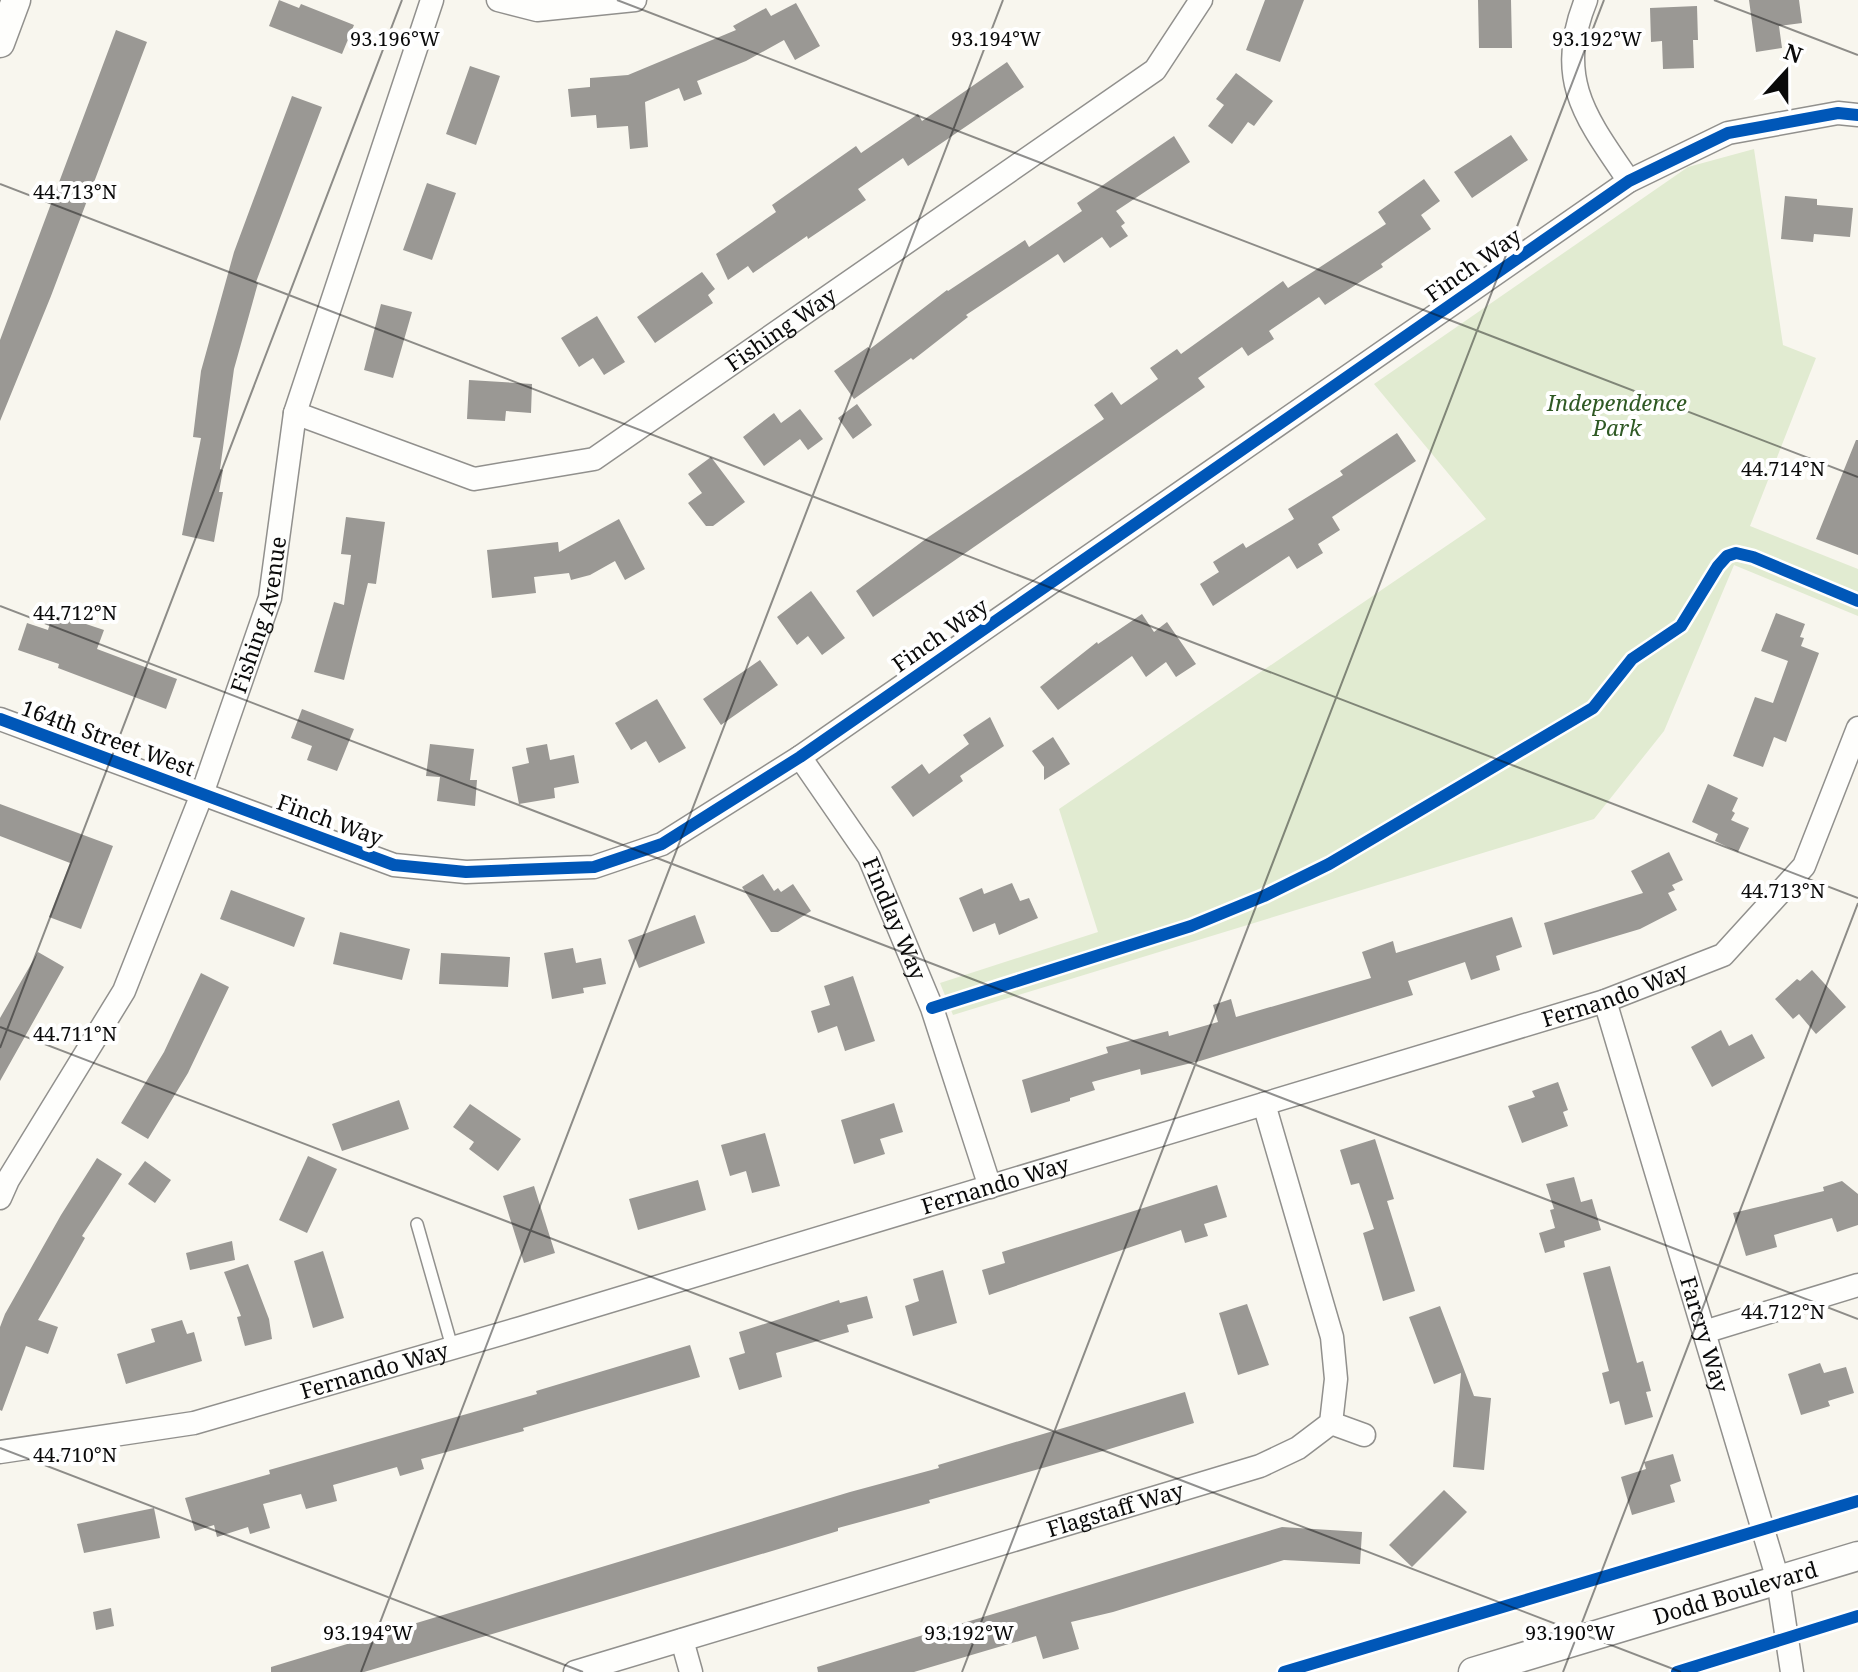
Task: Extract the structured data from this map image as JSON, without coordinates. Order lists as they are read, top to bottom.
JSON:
{
  "streets": {
    "street": [
      "Finch Way",
      "Fishing Way",
      "Fishing Avenue",
      "164th Street West",
      "Findlay Way",
      "Fernando Way",
      "Farcry Way",
      "Flagstaff Way",
      "Dodd Boulevard"
    ]
  },
  "crossings": [
    ["Finch Way", "Fishing Avenue"],
    ["Finch Way", "164th Street West"],
    ["Finch Way", "Findlay Way"],
    ["Fishing Way", "Fishing Avenue"],
    ["Fishing Avenue", "164th Street West"],
    ["Findlay Way", "Fernando Way"],
    ["Fernando Way", "Farcry Way"],
    ["Farcry Way", "Dodd Boulevard"]
  ],
  "parks": ["Independence Park"],
  "north": "top",
  "coordinates": [
    "93.196°W",
    "93.194°W",
    "93.192°W",
    "44.713°N",
    "44.714°N",
    "44.712°N",
    "44.711°N",
    "44.710°N",
    "93.190°W"
  ]
}
